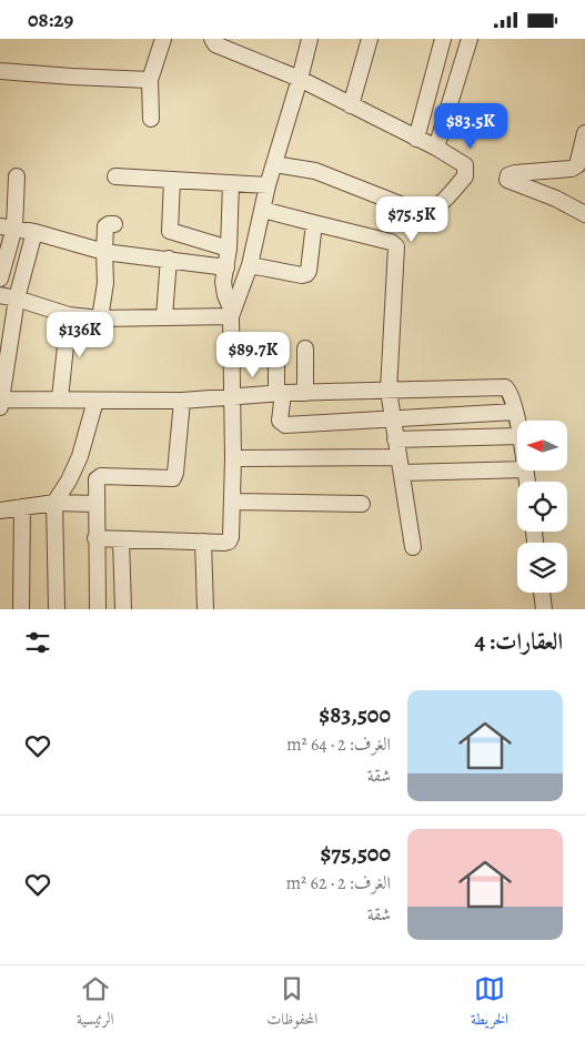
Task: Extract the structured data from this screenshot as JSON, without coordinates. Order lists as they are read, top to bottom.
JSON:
{
  "north": "left",
  "page": {
    "status": "08:29",
    "price": [
      "$83.5K",
      "$75.5K",
      "$136K",
      "$89.7K"
    ],
    "heading": "العقارات: 4",
    "list": [
      {
        "name": "$83,500",
        "note": "الغرف: 2 · 64 m² · شقة"
      },
      {
        "name": "$75,500",
        "note": "الغرف: 2 · 62 m² · شقة"
      }
    ],
    "tabs": ["الخريطة", "المحفوظات", "الرئيسية"]
  }
}
